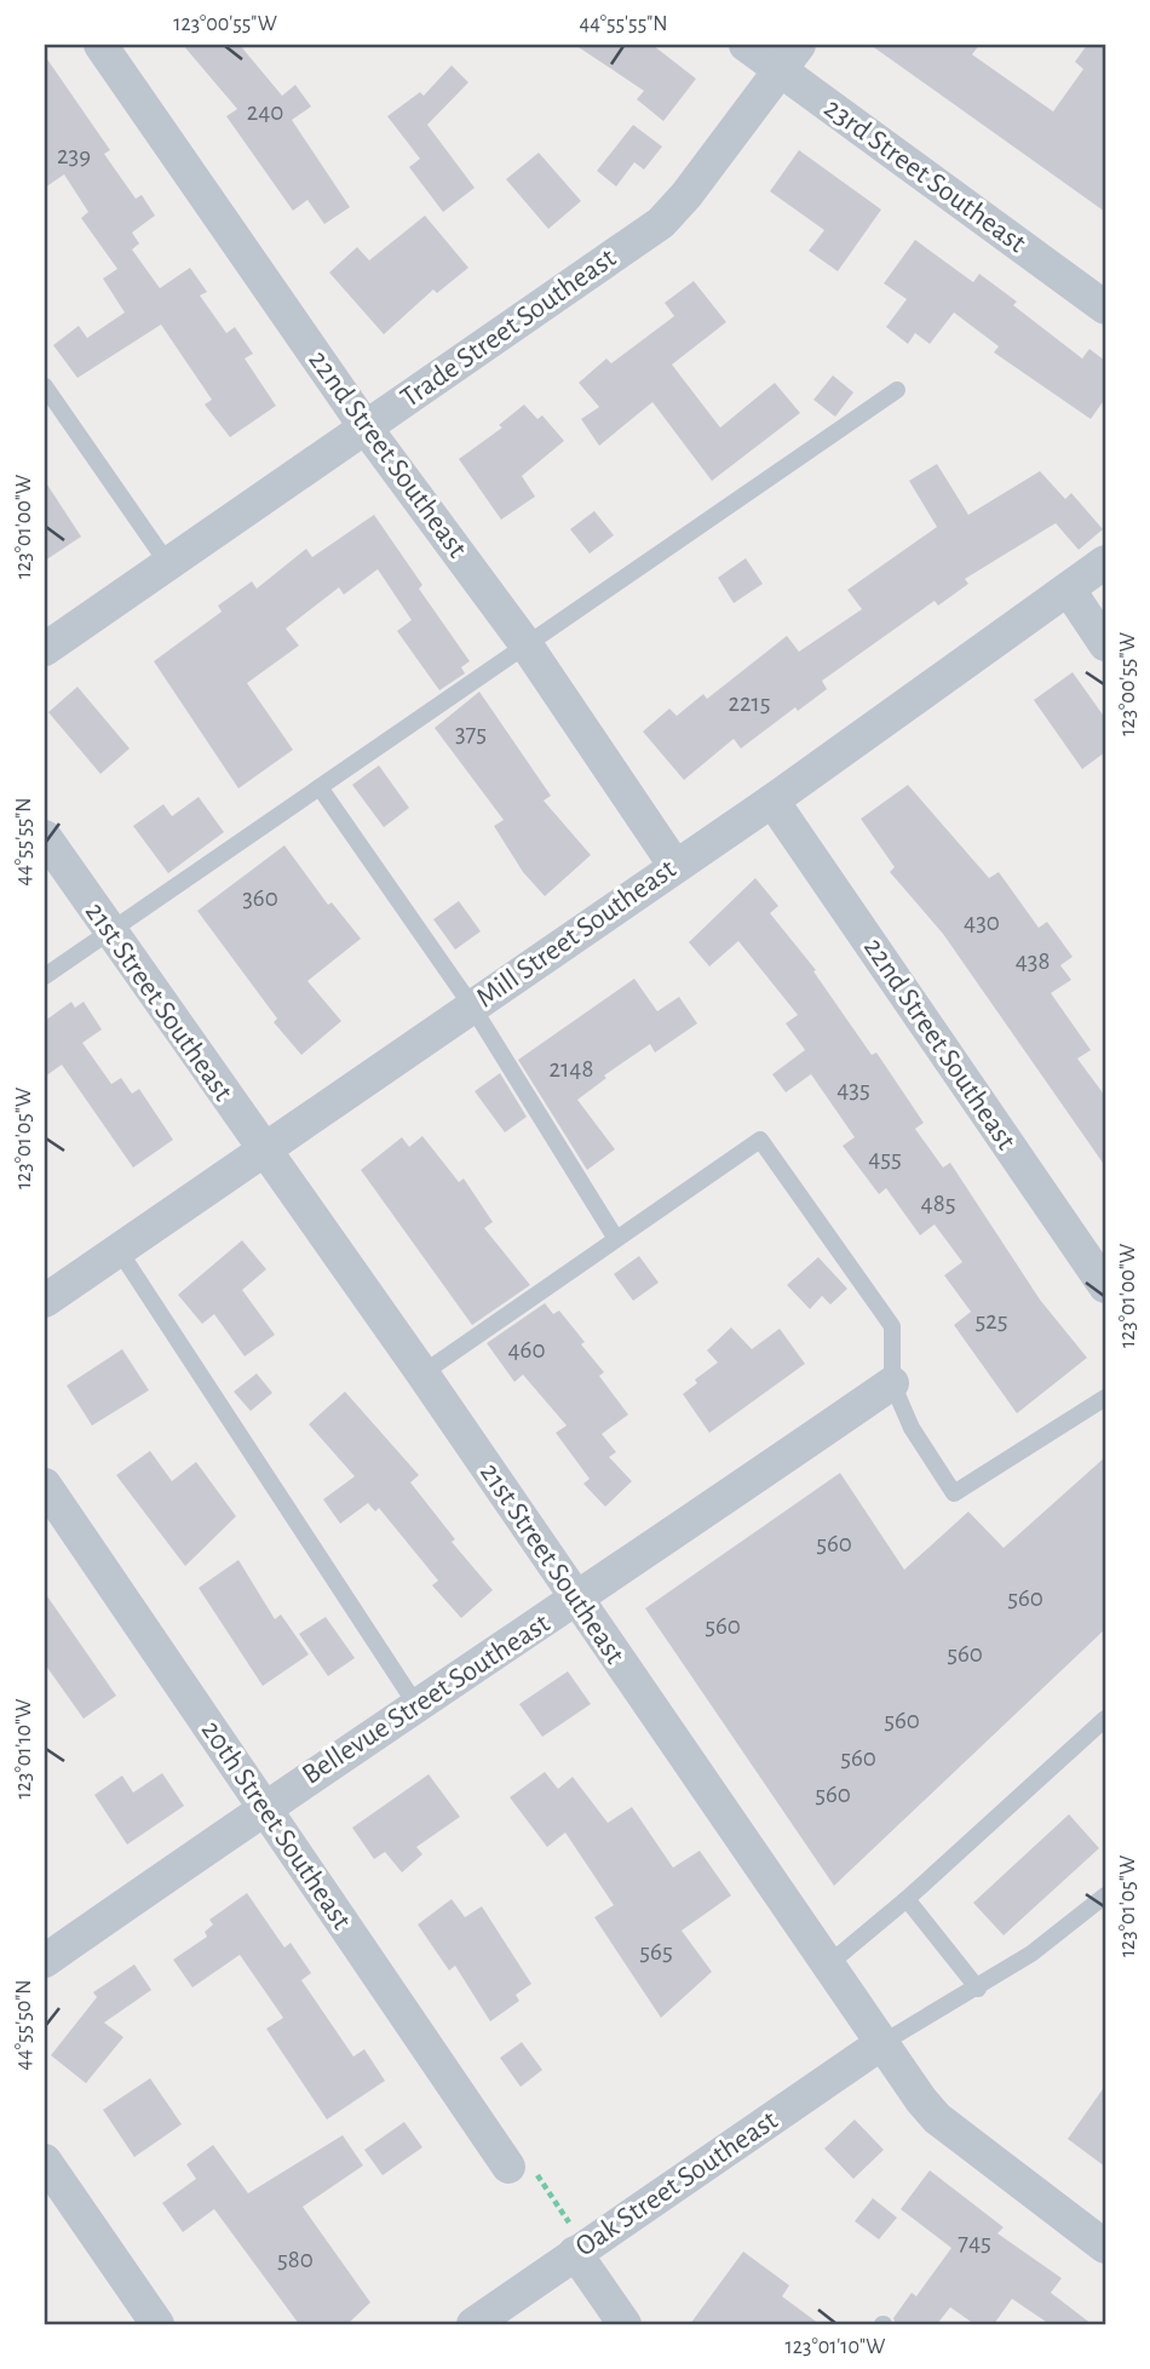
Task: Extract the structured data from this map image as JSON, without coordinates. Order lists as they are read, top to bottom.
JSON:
{
  "streets": {
    "street": [
      "23rd Street Southeast",
      "Trade Street Southeast",
      "22nd Street Southeast",
      "Mill Street Southeast",
      "21st Street Southeast",
      "Bellevue Street Southeast",
      "20th Street Southeast",
      "Oak Street Southeast"
    ]
  },
  "crossings": [
    ["23rd Street Southeast", "Trade Street Southeast"],
    ["Trade Street Southeast", "22nd Street Southeast"],
    ["22nd Street Southeast", "Mill Street Southeast"],
    ["Mill Street Southeast", "21st Street Southeast"],
    ["21st Street Southeast", "Bellevue Street Southeast"],
    ["21st Street Southeast", "Oak Street Southeast"],
    ["Bellevue Street Southeast", "20th Street Southeast"]
  ],
  "house_numbers": [
    "240",
    "239",
    "2215",
    "375",
    "360",
    "430",
    "438",
    "2148",
    "435",
    "455",
    "485",
    "525",
    "460",
    "560",
    "560",
    "560",
    "560",
    "560",
    "560",
    "560",
    "565",
    "745",
    "580"
  ],
  "coordinates": [
    "123°00'55\"W",
    "44°55'55\"N",
    "123°01'00\"W",
    "123°01'05\"W",
    "123°01'10\"W",
    "44°55'50\"N"
  ]
}
